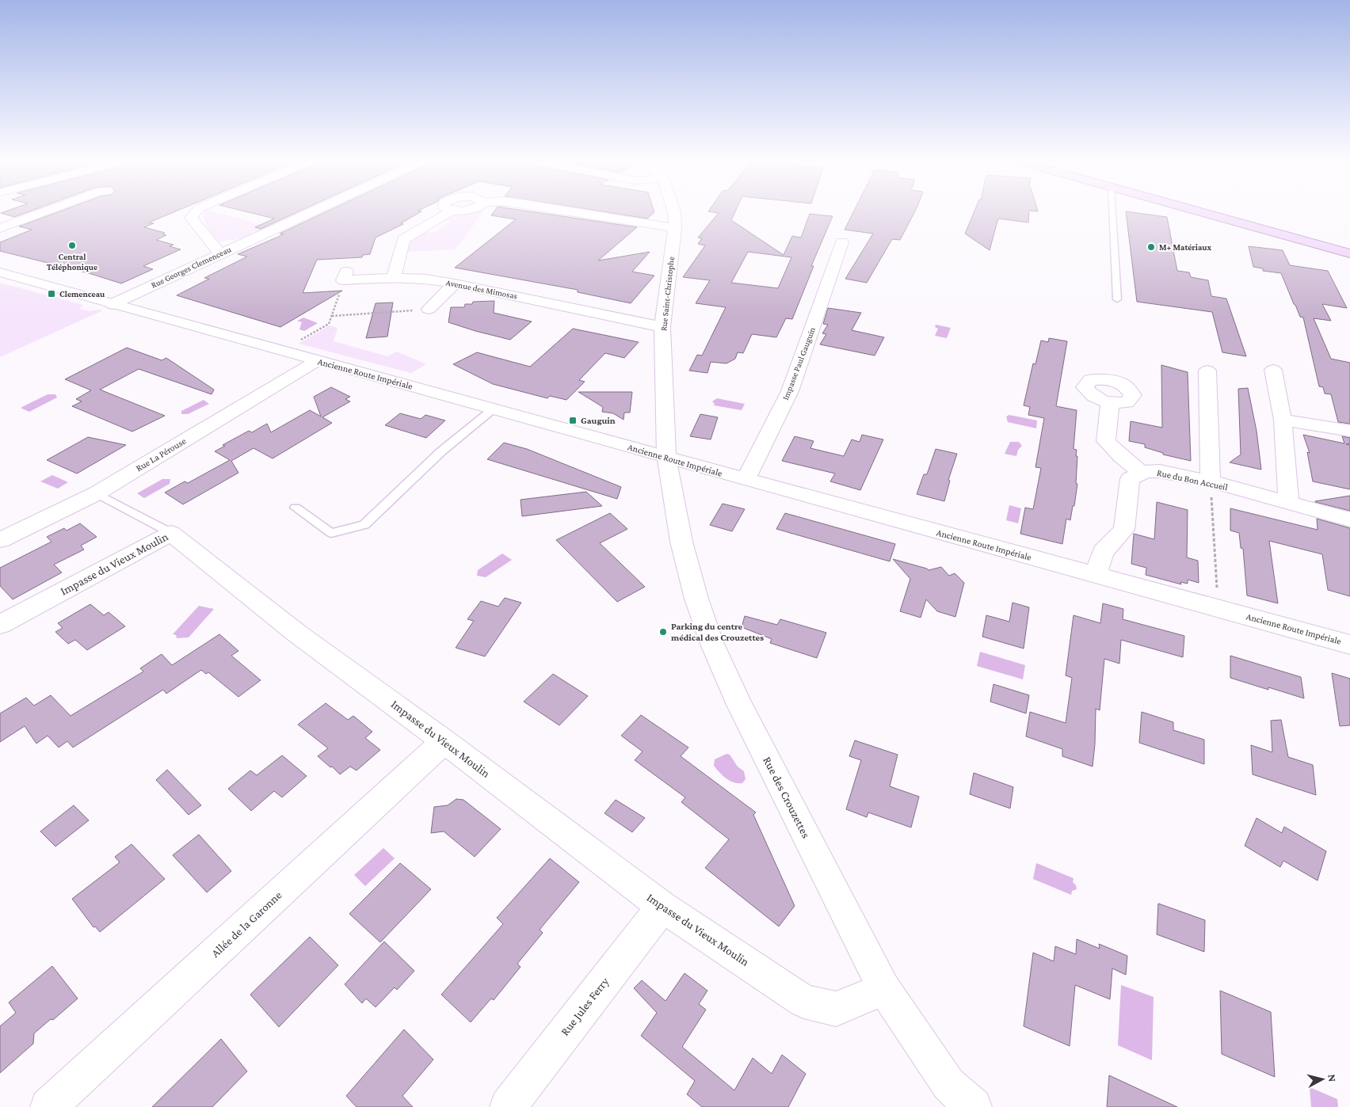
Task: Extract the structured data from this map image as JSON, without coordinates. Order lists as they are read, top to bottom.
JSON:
{
  "streets": {
    "street": [
      "Rue Georges Clemenceau",
      "Avenue des Mimosas",
      "Rue Saint-Christophe",
      "Impasse Paul Gauguin",
      "Ancienne Route Impériale",
      "Rue La Pérouse",
      "Rue du Bon Accueil",
      "Impasse du Vieux Moulin",
      "Rue des Crouzettes",
      "Allée de la Garonne",
      "Rue Jules Ferry"
    ]
  },
  "crossings": [
    ["Rue Georges Clemenceau", "Ancienne Route Impériale"],
    ["Avenue des Mimosas", "Rue Saint-Christophe"],
    ["Rue Saint-Christophe", "Ancienne Route Impériale"],
    ["Rue Saint-Christophe", "Rue des Crouzettes"],
    ["Impasse Paul Gauguin", "Ancienne Route Impériale"],
    ["Ancienne Route Impériale", "Rue La Pérouse"],
    ["Ancienne Route Impériale", "Rue du Bon Accueil"],
    ["Ancienne Route Impériale", "Rue des Crouzettes"],
    ["Impasse du Vieux Moulin", "Rue des Crouzettes"],
    ["Impasse du Vieux Moulin", "Allée de la Garonne"],
    ["Impasse du Vieux Moulin", "Rue Jules Ferry"]
  ],
  "places": {
    "other": ["Central Téléphonique", "M+ Matériaux", "Parking du centre médical des Crouzettes"],
    "transit": ["Clemenceau", "Gauguin"]
  },
  "north": "right"
}
